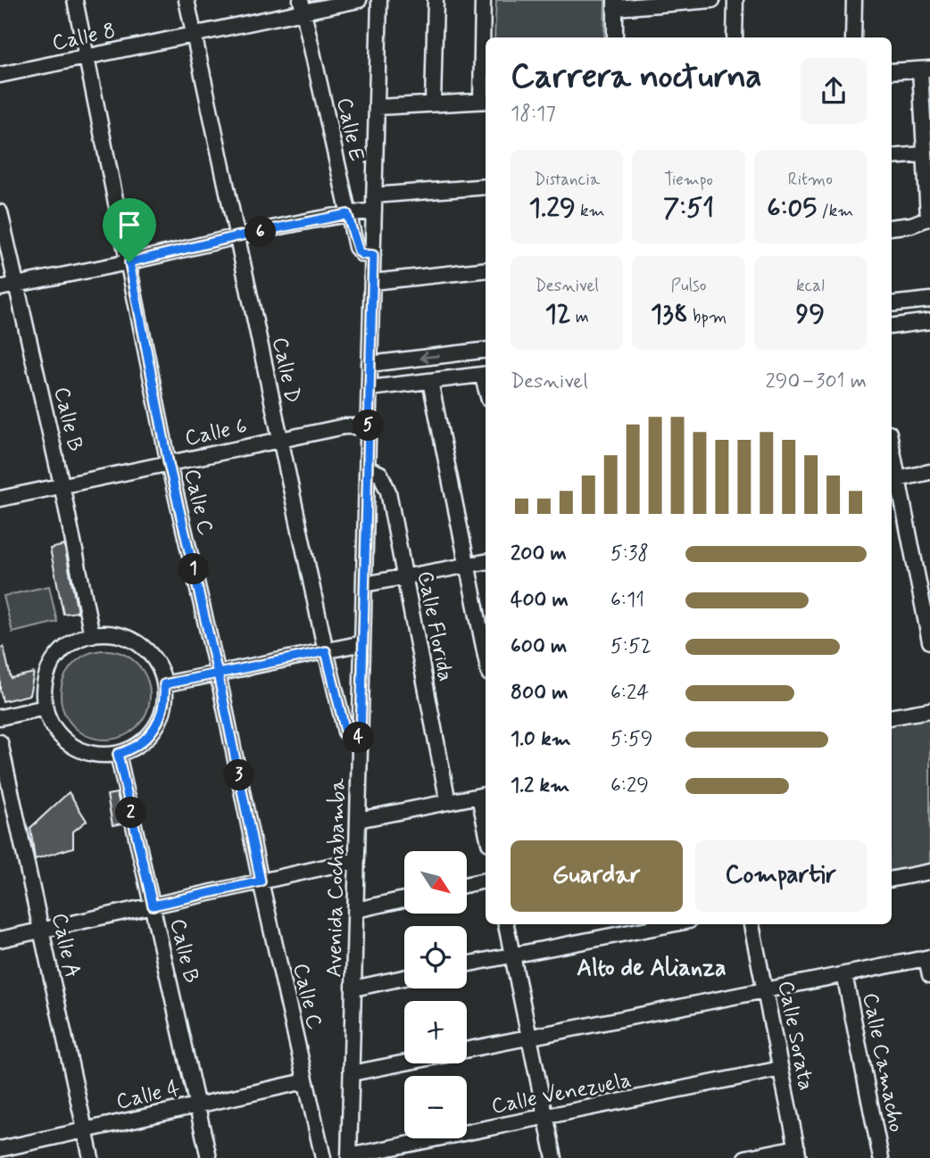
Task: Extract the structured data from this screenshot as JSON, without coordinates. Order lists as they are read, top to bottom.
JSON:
{
  "streets": {
    "street": [
      "Calle 8",
      "Calle E",
      "Calle D",
      "Calle B",
      "Calle 6",
      "Calle C",
      "Calle Florida",
      "Avenida Cochabamba",
      "Calle A",
      "Calle Sorata",
      "Calle Camacho",
      "Calle Venezuela",
      "Calle 4"
    ]
  },
  "crossings": [
    ["Calle 8", "Calle E"],
    ["Calle 8", "Calle D"],
    ["Calle 8", "Calle C"],
    ["Calle E", "Avenida Cochabamba"],
    ["Calle D", "Calle 6"],
    ["Calle D", "Avenida Cochabamba"],
    ["Calle B", "Calle 6"],
    ["Calle B", "Calle 4"],
    ["Calle 6", "Calle C"],
    ["Calle 6", "Avenida Cochabamba"],
    ["Calle C", "Calle 4"],
    ["Calle Florida", "Avenida Cochabamba"],
    ["Avenida Cochabamba", "Calle Venezuela"],
    ["Calle A", "Calle 4"],
    ["Calle Sorata", "Calle Venezuela"]
  ],
  "districts": ["Alto de Alianza"],
  "north": "bottom right",
  "page": {
    "heading": ["Carrera nocturna", "18:17"],
    "stats": [
      ["Distancia", "1.29 km"],
      ["Tiempo", "7:51"],
      ["Ritmo", "6:05 /km"],
      ["Desnivel", "12 m"],
      ["Pulso", "138 bpm"],
      ["kcal", "99"]
    ],
    "pins": [
      "6",
      "5",
      "1",
      "4",
      "3",
      "2"
    ],
    "chart": ["Desnivel", "290–301 m"],
    "list": [
      {
        "name": "200 m",
        "note": "5:38"
      },
      {
        "name": "400 m",
        "note": "6:11"
      },
      {
        "name": "600 m",
        "note": "5:52"
      },
      {
        "name": "800 m",
        "note": "6:24"
      },
      {
        "name": "1.0 km",
        "note": "5:59"
      },
      {
        "name": "1.2 km",
        "note": "6:29"
      }
    ],
    "buttons": ["Guardar", "Compartir"],
    "map_buttons": ["+", "−"]
  }
}
